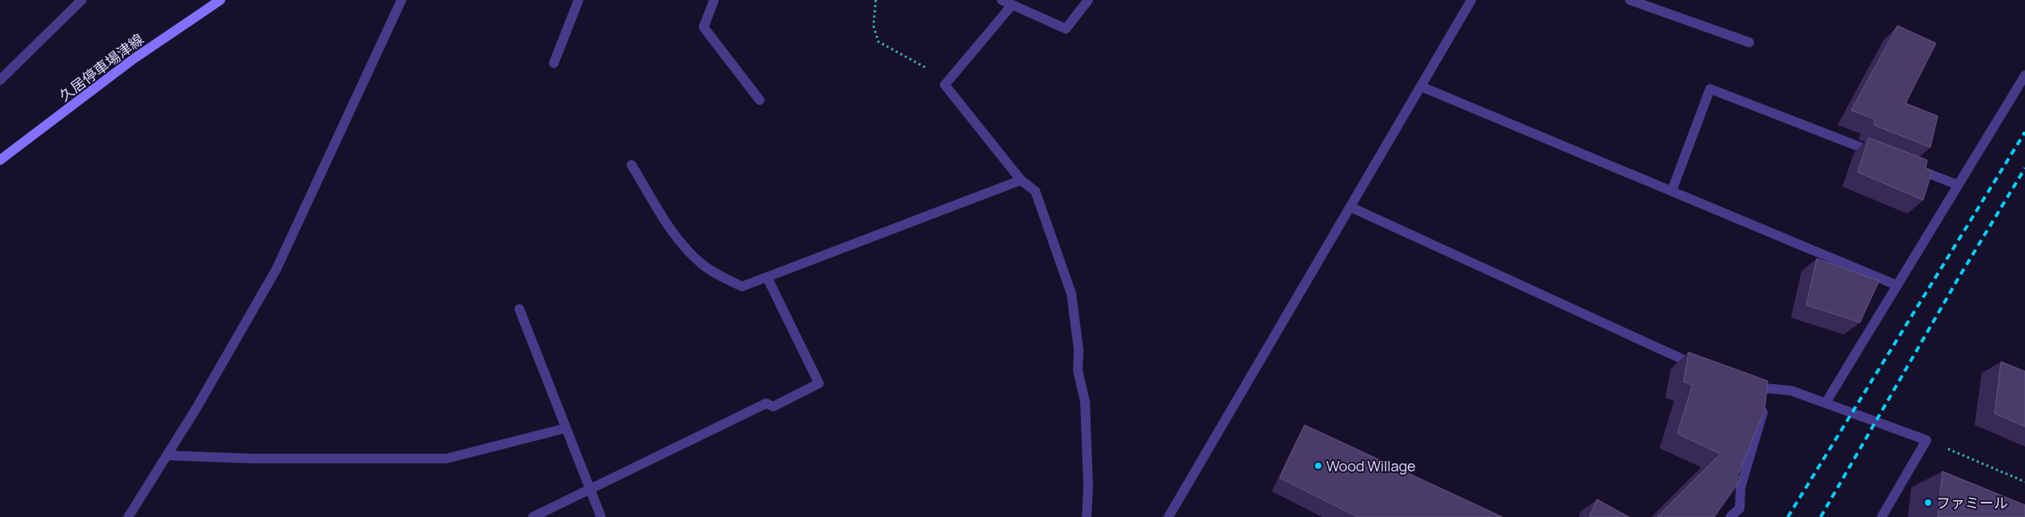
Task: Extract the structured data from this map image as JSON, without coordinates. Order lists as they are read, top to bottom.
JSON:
{
  "streets": {
    "main road": ["久居停車場津線"]
  },
  "places": ["Wood Willage", "ファミール"]
}
